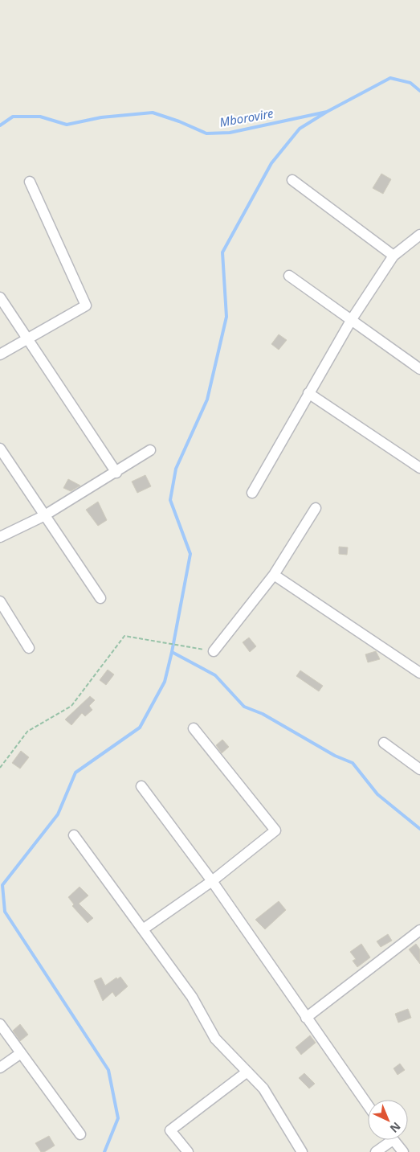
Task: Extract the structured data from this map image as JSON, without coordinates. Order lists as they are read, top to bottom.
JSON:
{
  "water": ["Mborovire"],
  "north": "bottom right"
}
